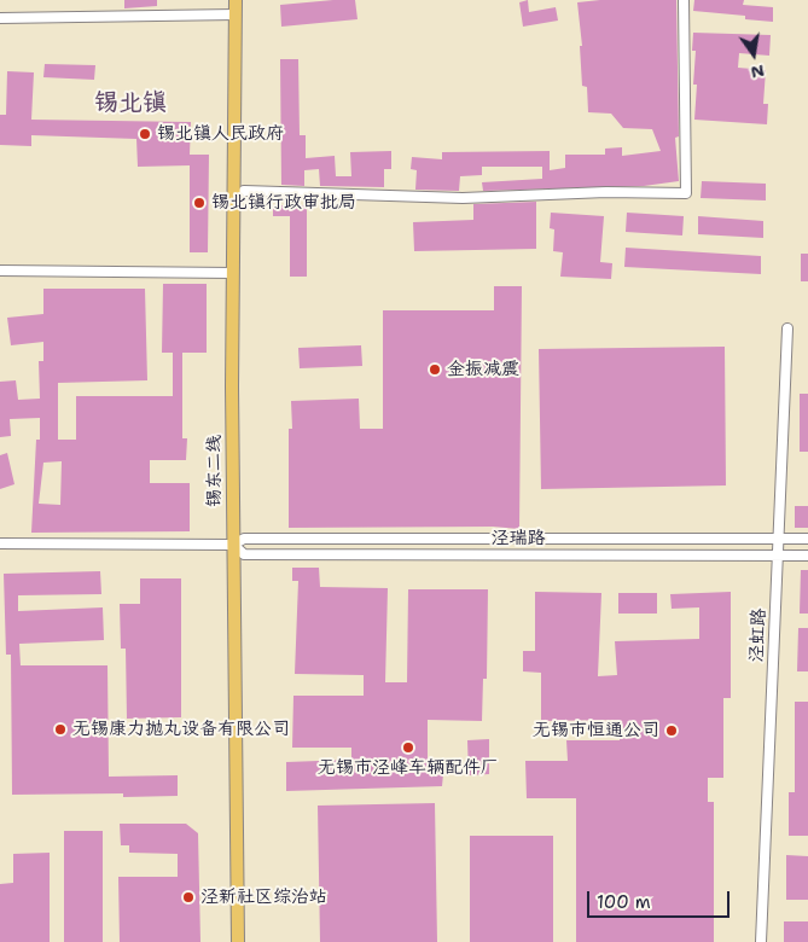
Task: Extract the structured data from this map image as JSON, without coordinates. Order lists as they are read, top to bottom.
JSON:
{
  "streets": {
    "main road": ["锡东二线"],
    "street": ["泾瑞路", "泾虹路"]
  },
  "crossings": [
    ["锡东二线", "泾瑞路"],
    ["泾瑞路", "泾虹路"]
  ],
  "districts": ["锡北镇"],
  "places": [
    "锡北镇人民政府",
    "锡北镇行政审批局",
    "金振减震",
    "无锡康力抛丸设备有限公司",
    "无锡市恒通公司",
    "无锡市泾峰车辆配件厂",
    "泾新社区综治站"
  ],
  "scale_bar": "100 m",
  "north": "bottom"
}
